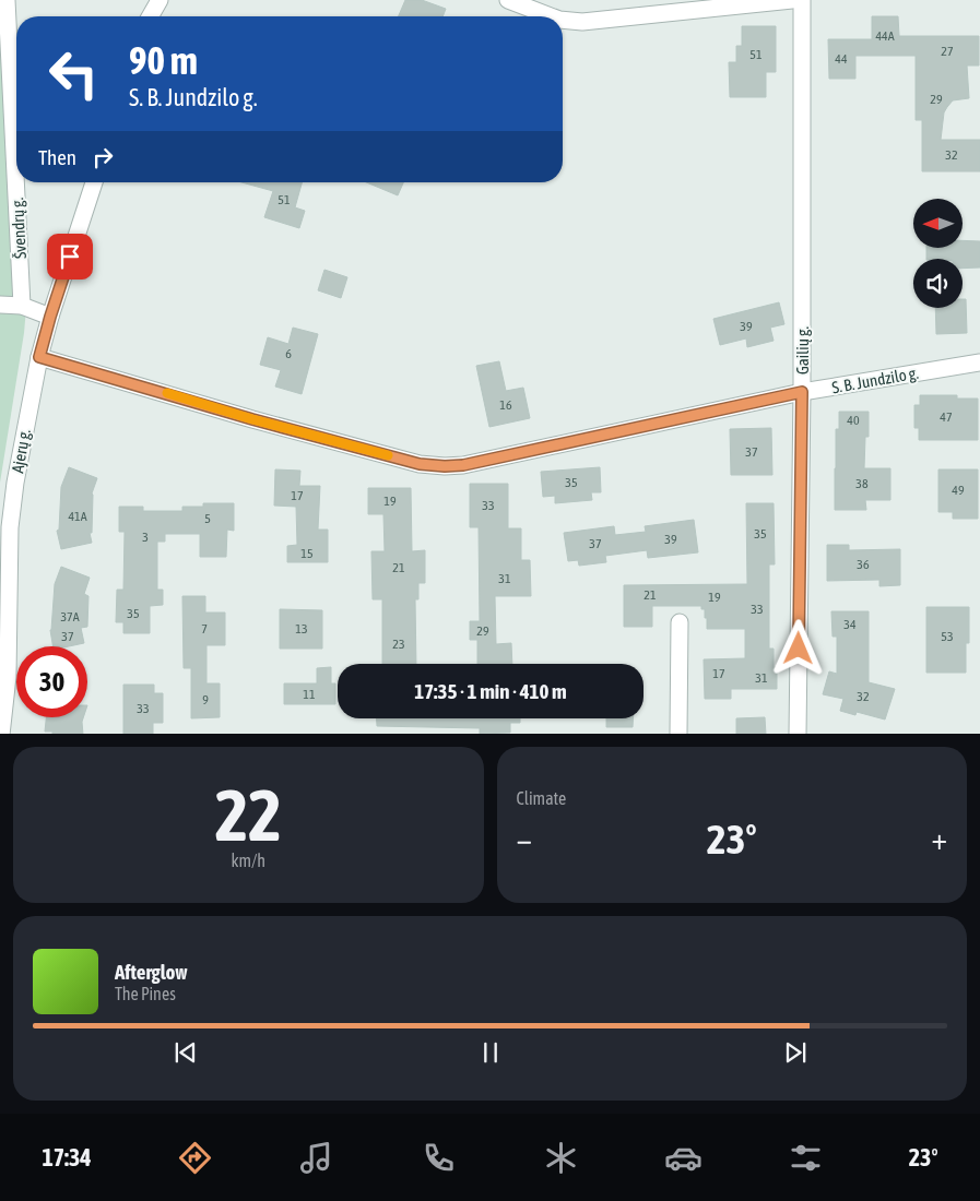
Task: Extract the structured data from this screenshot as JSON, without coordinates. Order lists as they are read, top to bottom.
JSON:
{
  "streets": {
    "street": [
      "Švendrų g.",
      "Gailių g.",
      "S. B. Jundzilo g.",
      "Ajerų g."
    ]
  },
  "crossings": [
    ["Gailių g.", "S. B. Jundzilo g."],
    ["S. B. Jundzilo g.", "Ajerų g."]
  ],
  "house_numbers": [
    "44A",
    "27",
    "51",
    "44",
    "29",
    "32",
    "51",
    "39",
    "6",
    "16",
    "47",
    "40",
    "37",
    "35",
    "38",
    "49",
    "17",
    "19",
    "33",
    "41A",
    "5",
    "35",
    "3",
    "39",
    "37",
    "15",
    "36",
    "21",
    "31",
    "21",
    "19",
    "33",
    "35",
    "37A",
    "34",
    "7",
    "13",
    "29",
    "37",
    "53",
    "23",
    "17",
    "31",
    "11",
    "32",
    "9",
    "33"
  ],
  "north": "left",
  "page": {
    "turn": ["90 m", "S. B. Jundzilo g."],
    "then": "Then",
    "limit": "30",
    "trip": "17:35 · 1 min · 410 m",
    "tile": [
      ["22", "km/h"],
      "Climate"
    ],
    "heat": ["−", "23°", "+"],
    "song": ["Afterglow", "The Pines"],
    "tabs": ["17:34", "23°"]
  }
}
